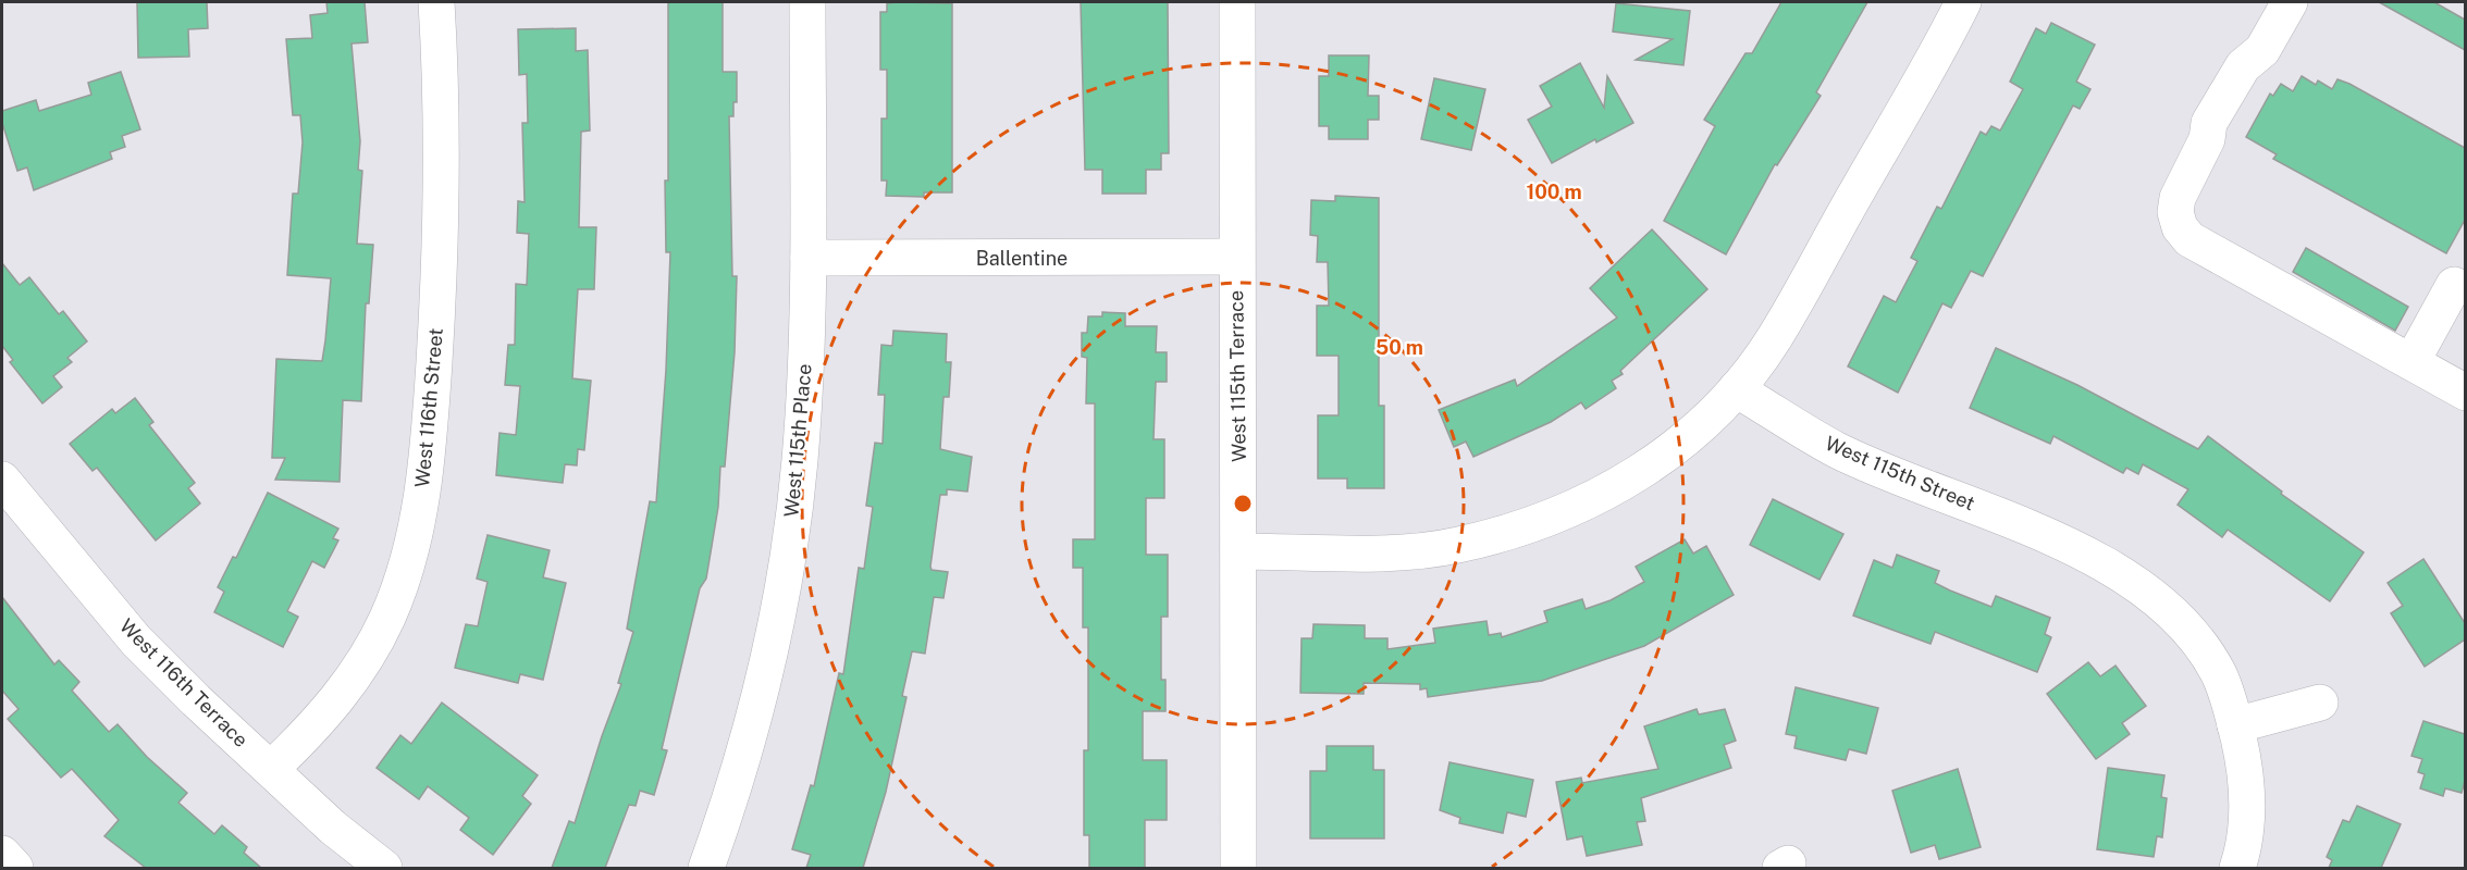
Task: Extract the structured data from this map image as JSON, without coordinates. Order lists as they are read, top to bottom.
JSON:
{
  "streets": {
    "street": [
      "Ballentine",
      "West 115th Terrace",
      "West 116th Street",
      "West 115th Place",
      "West 115th Street",
      "West 116th Terrace"
    ]
  },
  "crossings": [
    ["Ballentine", "West 115th Terrace"],
    ["Ballentine", "West 115th Place"],
    ["West 116th Street", "West 116th Terrace"]
  ],
  "rings": ["100 m", "50 m"]
}
